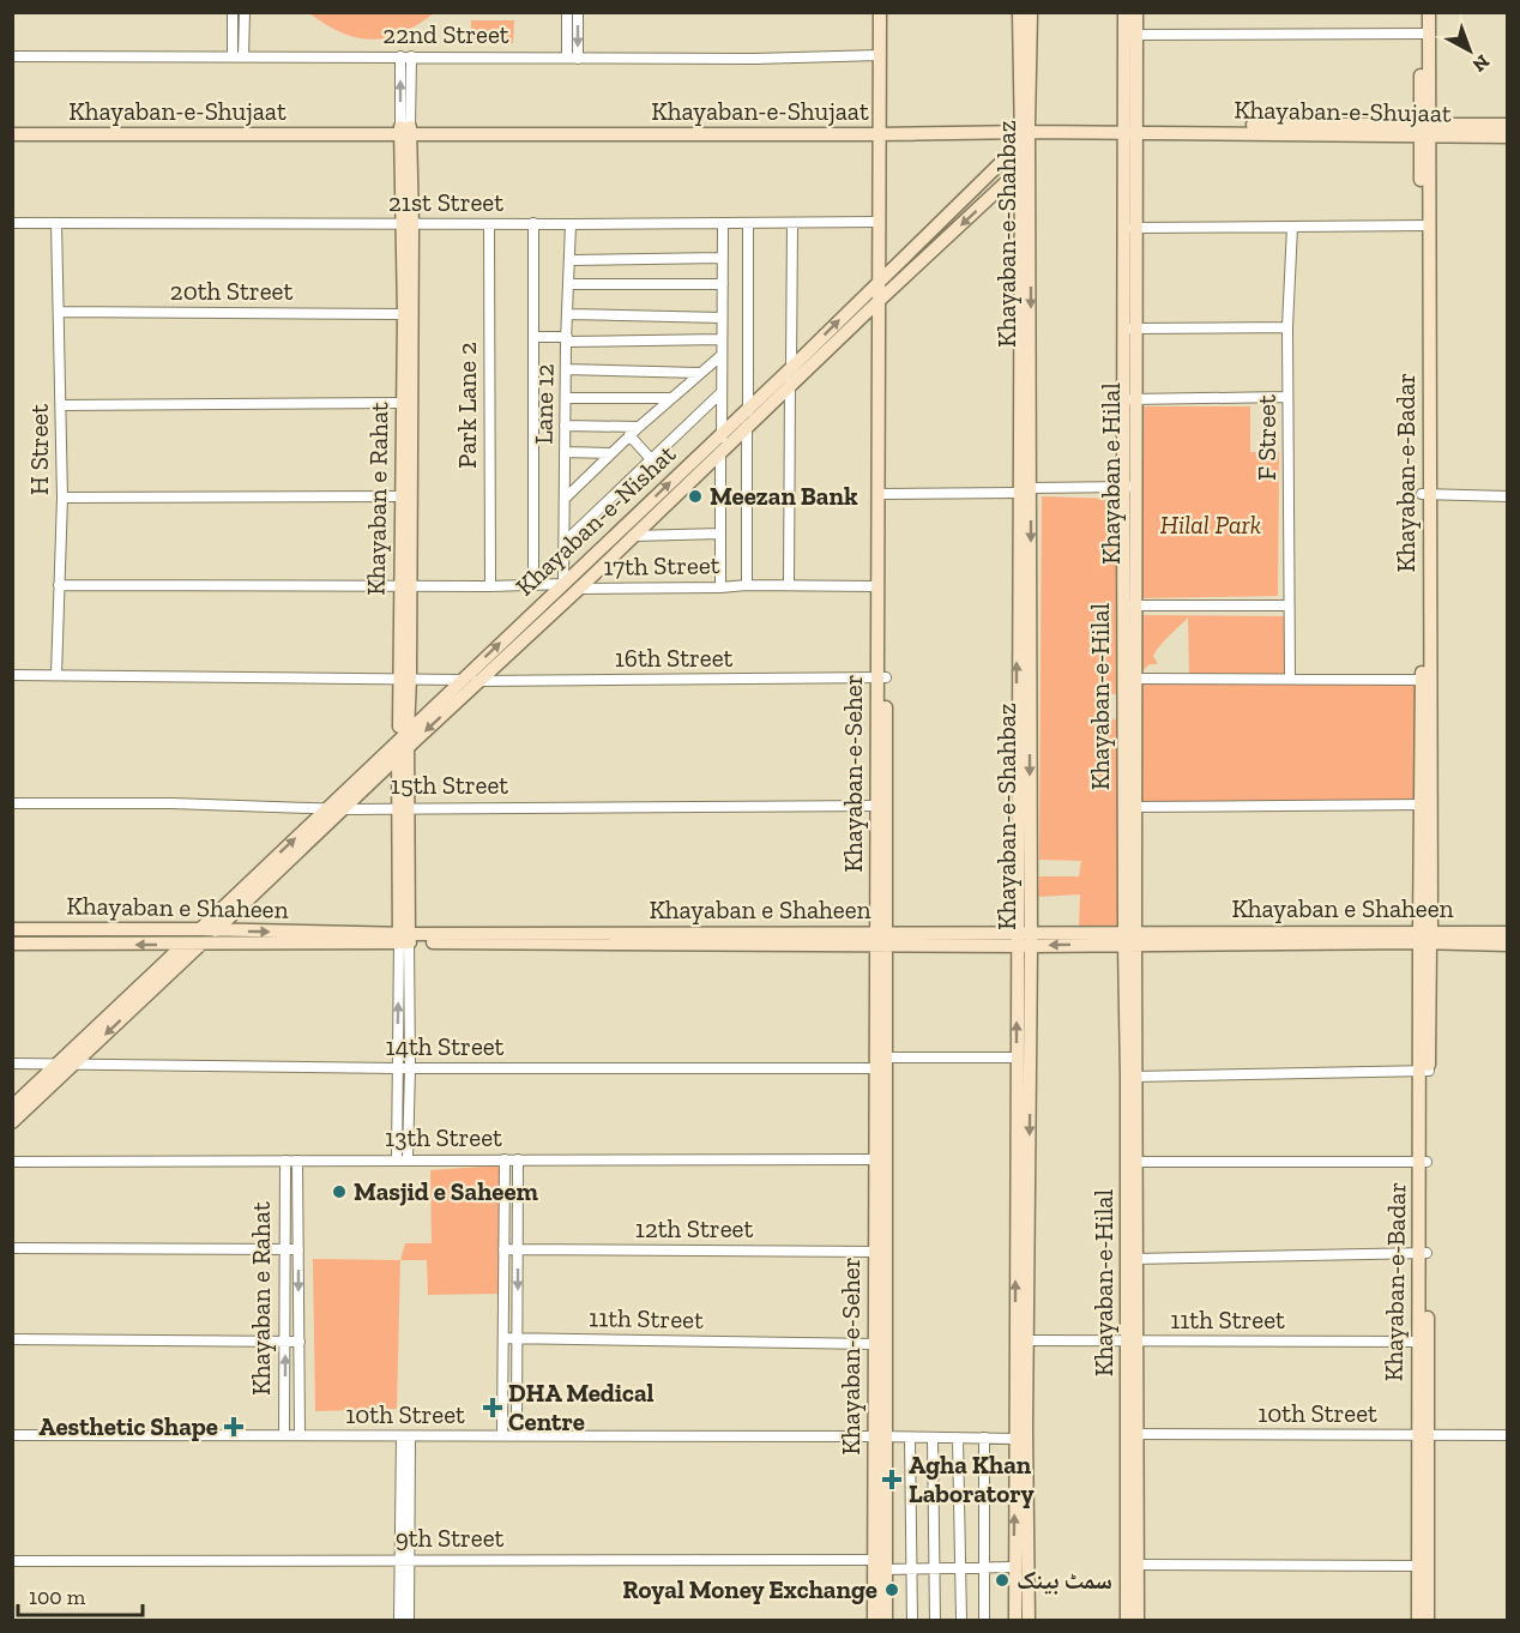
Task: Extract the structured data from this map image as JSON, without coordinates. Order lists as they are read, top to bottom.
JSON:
{
  "streets": {
    "main road": [
      "Khayaban-e-Shujaat",
      "Khayaban-e-Shahbaz",
      "Khayaban-e-Badar",
      "Khayaban e Hilal",
      "Khayaban e Rahat",
      "Khayaban-e-Nishat",
      "Khayaban-e-Hilal",
      "Khayaban-e-Seher",
      "Khayaban e Shaheen"
    ],
    "street": [
      "22nd Street",
      "21st Street",
      "20th Street",
      "Lane 12",
      "Park Lane 2",
      "F Street",
      "H Street",
      "17th Street",
      "16th Street",
      "15th Street",
      "14th Street",
      "13th Street",
      "12th Street",
      "11th Street",
      "10th Street",
      "9th Street"
    ]
  },
  "crossings": [
    ["22nd Street", "Khayaban e Rahat"],
    ["22nd Street", "Khayaban-e-Seher"],
    ["Khayaban-e-Shujaat", "Khayaban-e-Shahbaz"],
    ["Khayaban-e-Shujaat", "Khayaban-e-Badar"],
    ["Khayaban-e-Shujaat", "Khayaban e Rahat"],
    ["Khayaban-e-Shujaat", "Khayaban-e-Nishat"],
    ["Khayaban-e-Shujaat", "Khayaban-e-Seher"],
    ["21st Street", "Lane 12"],
    ["21st Street", "Park Lane 2"],
    ["21st Street", "H Street"],
    ["21st Street", "Khayaban e Rahat"],
    ["21st Street", "Khayaban-e-Seher"],
    ["Khayaban-e-Shahbaz", "Khayaban-e-Nishat"],
    ["Khayaban-e-Shahbaz", "Khayaban e Shaheen"],
    ["Khayaban-e-Shahbaz", "14th Street"],
    ["Khayaban-e-Shahbaz", "11th Street"],
    ["Khayaban-e-Shahbaz", "10th Street"],
    ["Khayaban-e-Shahbaz", "9th Street"],
    ["20th Street", "H Street"],
    ["20th Street", "Khayaban e Rahat"],
    ["Lane 12", "Khayaban-e-Nishat"],
    ["Lane 12", "17th Street"],
    ["Park Lane 2", "17th Street"],
    ["H Street", "17th Street"],
    ["Khayaban-e-Badar", "Khayaban e Shaheen"],
    ["Khayaban-e-Badar", "11th Street"],
    ["Khayaban-e-Badar", "10th Street"],
    ["Khayaban e Hilal", "Khayaban-e-Hilal"],
    ["Khayaban e Rahat", "Khayaban-e-Nishat"],
    ["Khayaban e Rahat", "17th Street"],
    ["Khayaban e Rahat", "16th Street"],
    ["Khayaban e Rahat", "15th Street"],
    ["Khayaban e Rahat", "Khayaban e Shaheen"],
    ["Khayaban e Rahat", "13th Street"],
    ["Khayaban e Rahat", "10th Street"],
    ["Khayaban-e-Nishat", "17th Street"],
    ["Khayaban-e-Nishat", "16th Street"],
    ["Khayaban-e-Nishat", "Khayaban-e-Seher"],
    ["Khayaban-e-Nishat", "15th Street"],
    ["Khayaban-e-Nishat", "Khayaban e Shaheen"],
    ["17th Street", "Khayaban-e-Seher"],
    ["16th Street", "Khayaban-e-Seher"],
    ["Khayaban-e-Hilal", "Khayaban e Shaheen"],
    ["Khayaban-e-Hilal", "11th Street"],
    ["Khayaban-e-Hilal", "10th Street"],
    ["Khayaban-e-Seher", "15th Street"],
    ["Khayaban-e-Seher", "Khayaban e Shaheen"],
    ["Khayaban-e-Seher", "14th Street"],
    ["Khayaban-e-Seher", "13th Street"],
    ["Khayaban-e-Seher", "12th Street"],
    ["Khayaban-e-Seher", "11th Street"],
    ["Khayaban-e-Seher", "10th Street"],
    ["Khayaban-e-Seher", "9th Street"]
  ],
  "parks": ["Hilal Park"],
  "places": {
    "other": [
      "Meezan Bank",
      "Masjid e Saheem",
      "سمٹ بینک",
      "Royal Money Exchange"
    ],
    "health": ["DHA Medical Centre", "Aesthetic Shape", "Agha Khan Laboratory"]
  },
  "scale_bar": "100 m",
  "north": "bottom right"
}
